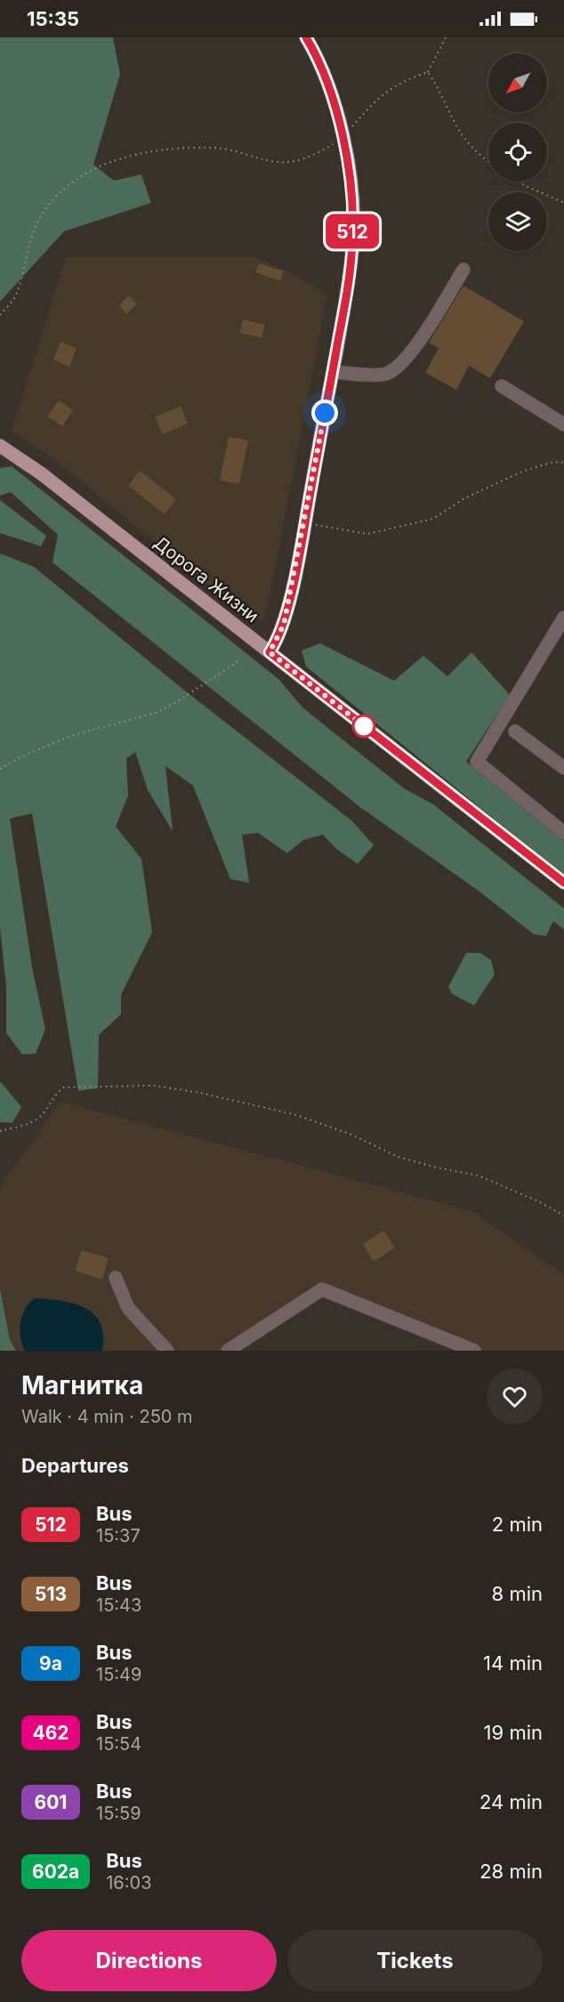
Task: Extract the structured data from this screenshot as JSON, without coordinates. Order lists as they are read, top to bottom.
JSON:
{
  "streets": {
    "main road": ["Дорога Жизни"]
  },
  "lines": ["bus line 512"],
  "north": "bottom left",
  "page": {
    "status": "15:35",
    "on_map": "512",
    "heading": [
      ["Магнитка", "Walk · 4 min · 250 m"],
      "Departures"
    ],
    "list": [
      {
        "mark": "512",
        "name": "Bus",
        "note": "15:37",
        "value": "2 min"
      },
      {
        "mark": "513",
        "name": "Bus",
        "note": "15:43",
        "value": "8 min"
      },
      {
        "mark": "9а",
        "name": "Bus",
        "note": "15:49",
        "value": "14 min"
      },
      {
        "mark": "462",
        "name": "Bus",
        "note": "15:54",
        "value": "19 min"
      },
      {
        "mark": "601",
        "name": "Bus",
        "note": "15:59",
        "value": "24 min"
      },
      {
        "mark": "602а",
        "name": "Bus",
        "note": "16:03",
        "value": "28 min"
      }
    ],
    "buttons": ["Directions", "Tickets"]
  }
}
